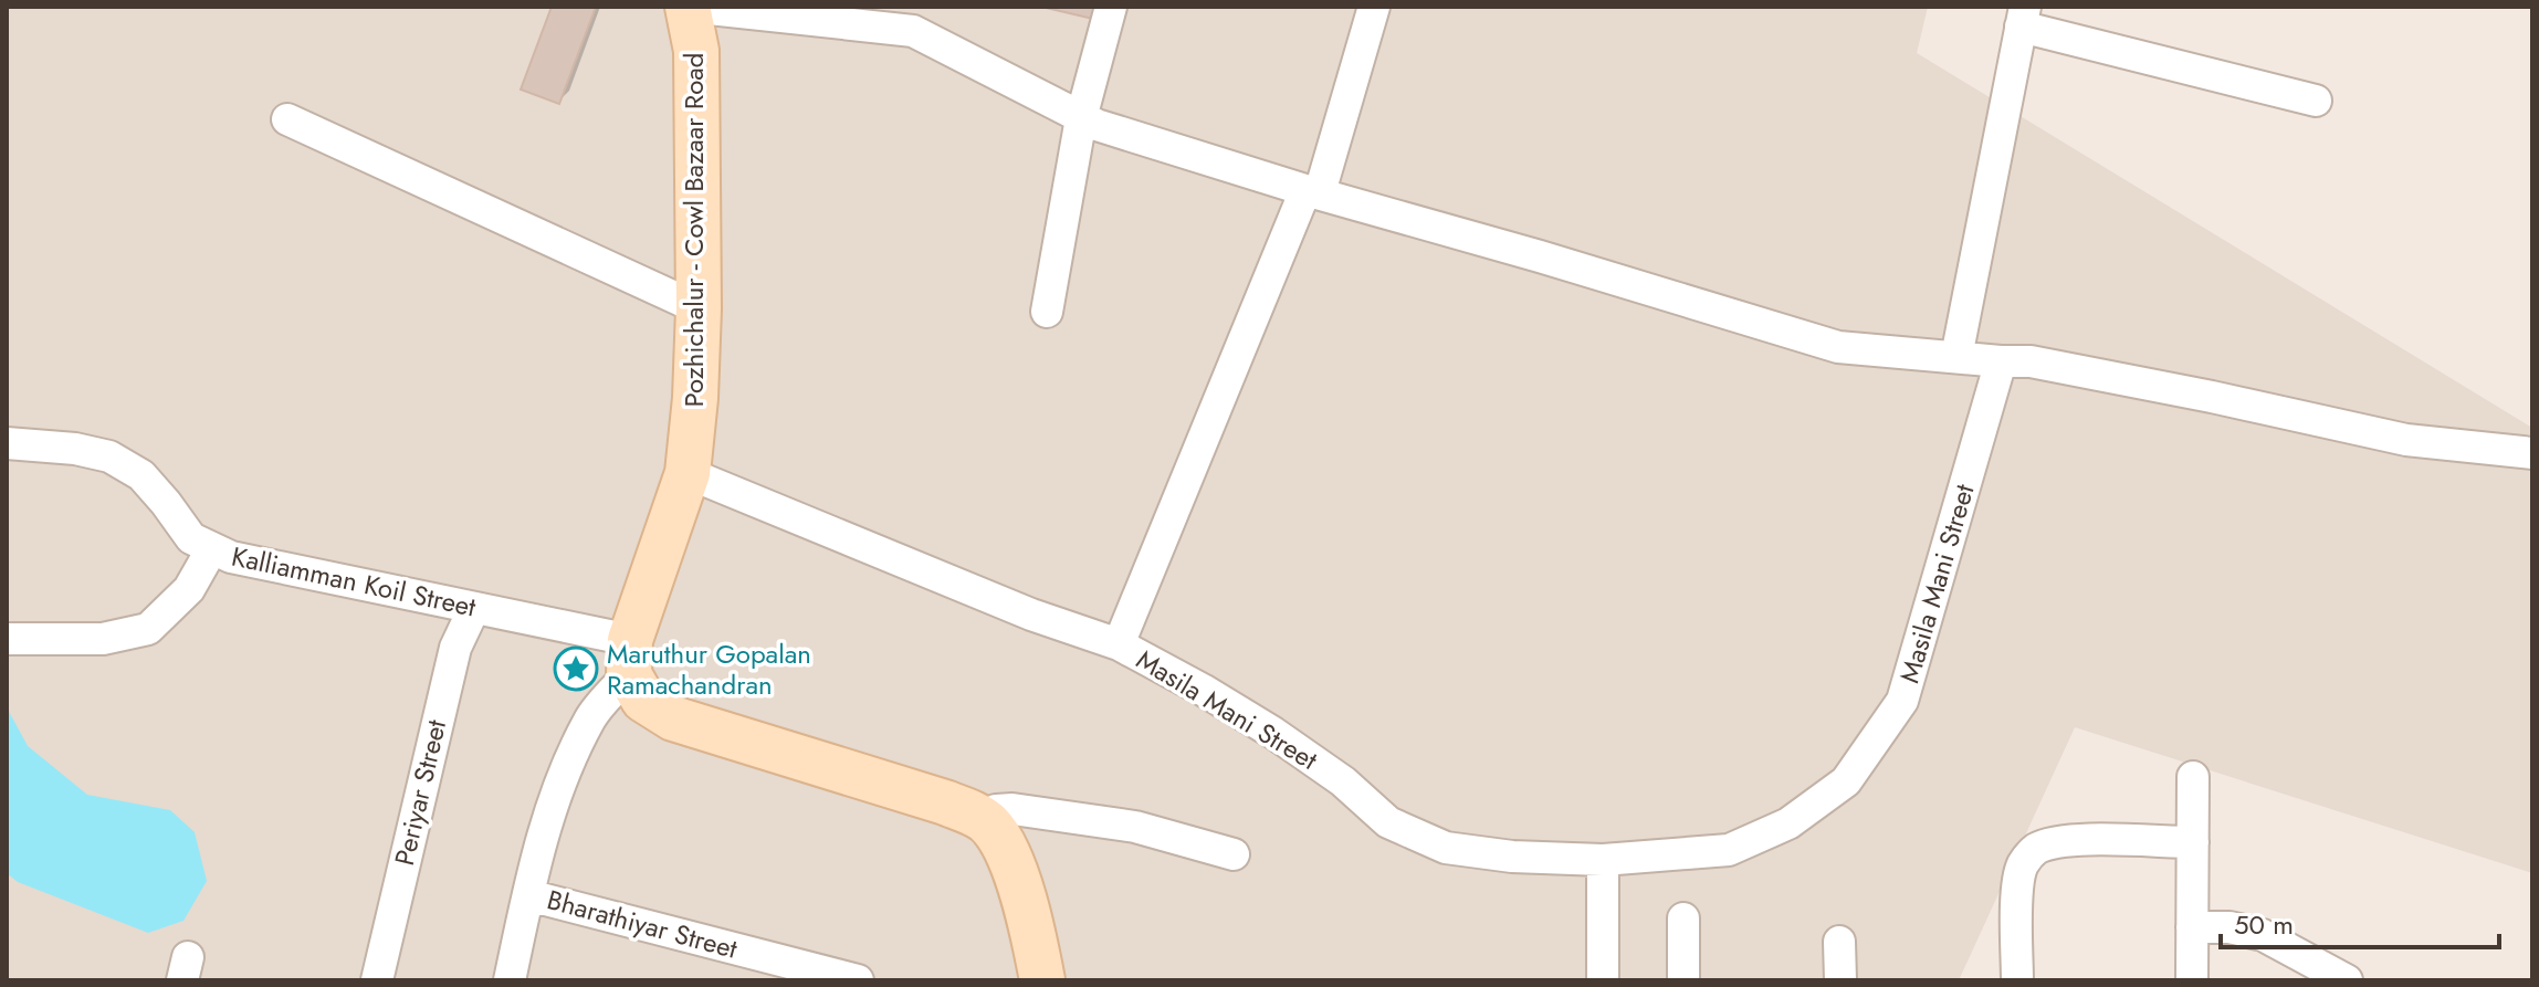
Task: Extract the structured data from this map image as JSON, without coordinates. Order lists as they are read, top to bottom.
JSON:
{
  "streets": {
    "street": [
      "Pozhichalur - Cowl Bazaar Road",
      "Kalliamman Koil Street",
      "Masila Mani Street",
      "Periyar Street",
      "Bharathiyar Street"
    ]
  },
  "crossings": [
    ["Pozhichalur - Cowl Bazaar Road", "Kalliamman Koil Street"],
    ["Pozhichalur - Cowl Bazaar Road", "Masila Mani Street"],
    ["Kalliamman Koil Street", "Periyar Street"]
  ],
  "places": {
    "place": ["Maruthur Gopalan Ramachandran"]
  },
  "scale_bar": "50 m"
}
